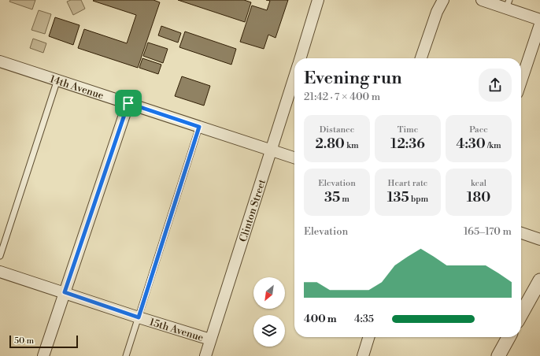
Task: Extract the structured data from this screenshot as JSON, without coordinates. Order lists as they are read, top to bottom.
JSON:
{
  "streets": {
    "street": ["14th Avenue", "Clinton Street", "15th Avenue"]
  },
  "crossings": [
    ["14th Avenue", "Clinton Street"],
    ["Clinton Street", "15th Avenue"]
  ],
  "scale_bar": "50 m",
  "north": "bottom left",
  "page": {
    "heading": ["Evening run", "21:42 · 7 × 400 m"],
    "stats": [
      ["Distance", "2.80 km"],
      ["Time", "12:36"],
      ["Pace", "4:30 /km"],
      ["Elevation", "35 m"],
      ["Heart rate", "135 bpm"],
      ["kcal", "180"]
    ],
    "chart": ["Elevation", "165–170 m"],
    "list": [
      {
        "name": "400 m",
        "note": "4:35"
      }
    ],
    "scale": "50 m"
  }
}
